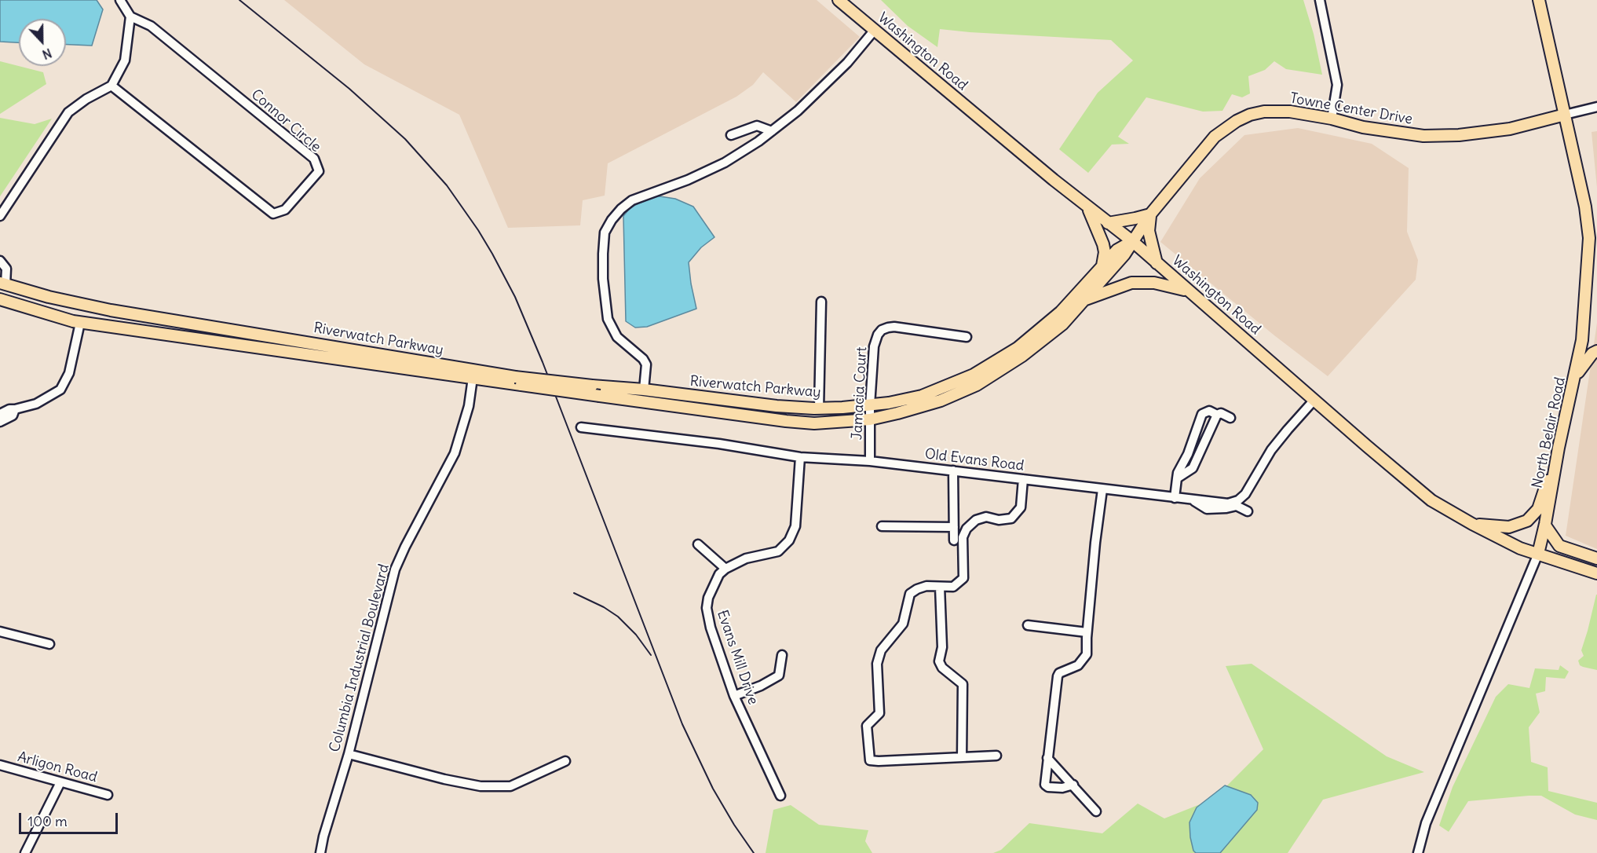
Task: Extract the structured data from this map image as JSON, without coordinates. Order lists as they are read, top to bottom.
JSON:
{
  "streets": {
    "main road": [
      "Washington Road",
      "Towne Center Drive",
      "Riverwatch Parkway",
      "North Belair Road"
    ],
    "street": [
      "Connor Circle",
      "Jamacia Court",
      "Old Evans Road",
      "Evans Mill Drive",
      "Columbia Industrial Boulevard",
      "Arligon Road"
    ]
  },
  "crossings": [
    ["Washington Road", "Towne Center Drive"],
    ["Washington Road", "Riverwatch Parkway"],
    ["Washington Road", "North Belair Road"],
    ["Washington Road", "Old Evans Road"],
    ["Towne Center Drive", "Riverwatch Parkway"],
    ["Towne Center Drive", "North Belair Road"],
    ["Riverwatch Parkway", "Jamacia Court"],
    ["Riverwatch Parkway", "Columbia Industrial Boulevard"],
    ["Jamacia Court", "Old Evans Road"]
  ],
  "scale_bar": "100 m",
  "north": "bottom"
}
